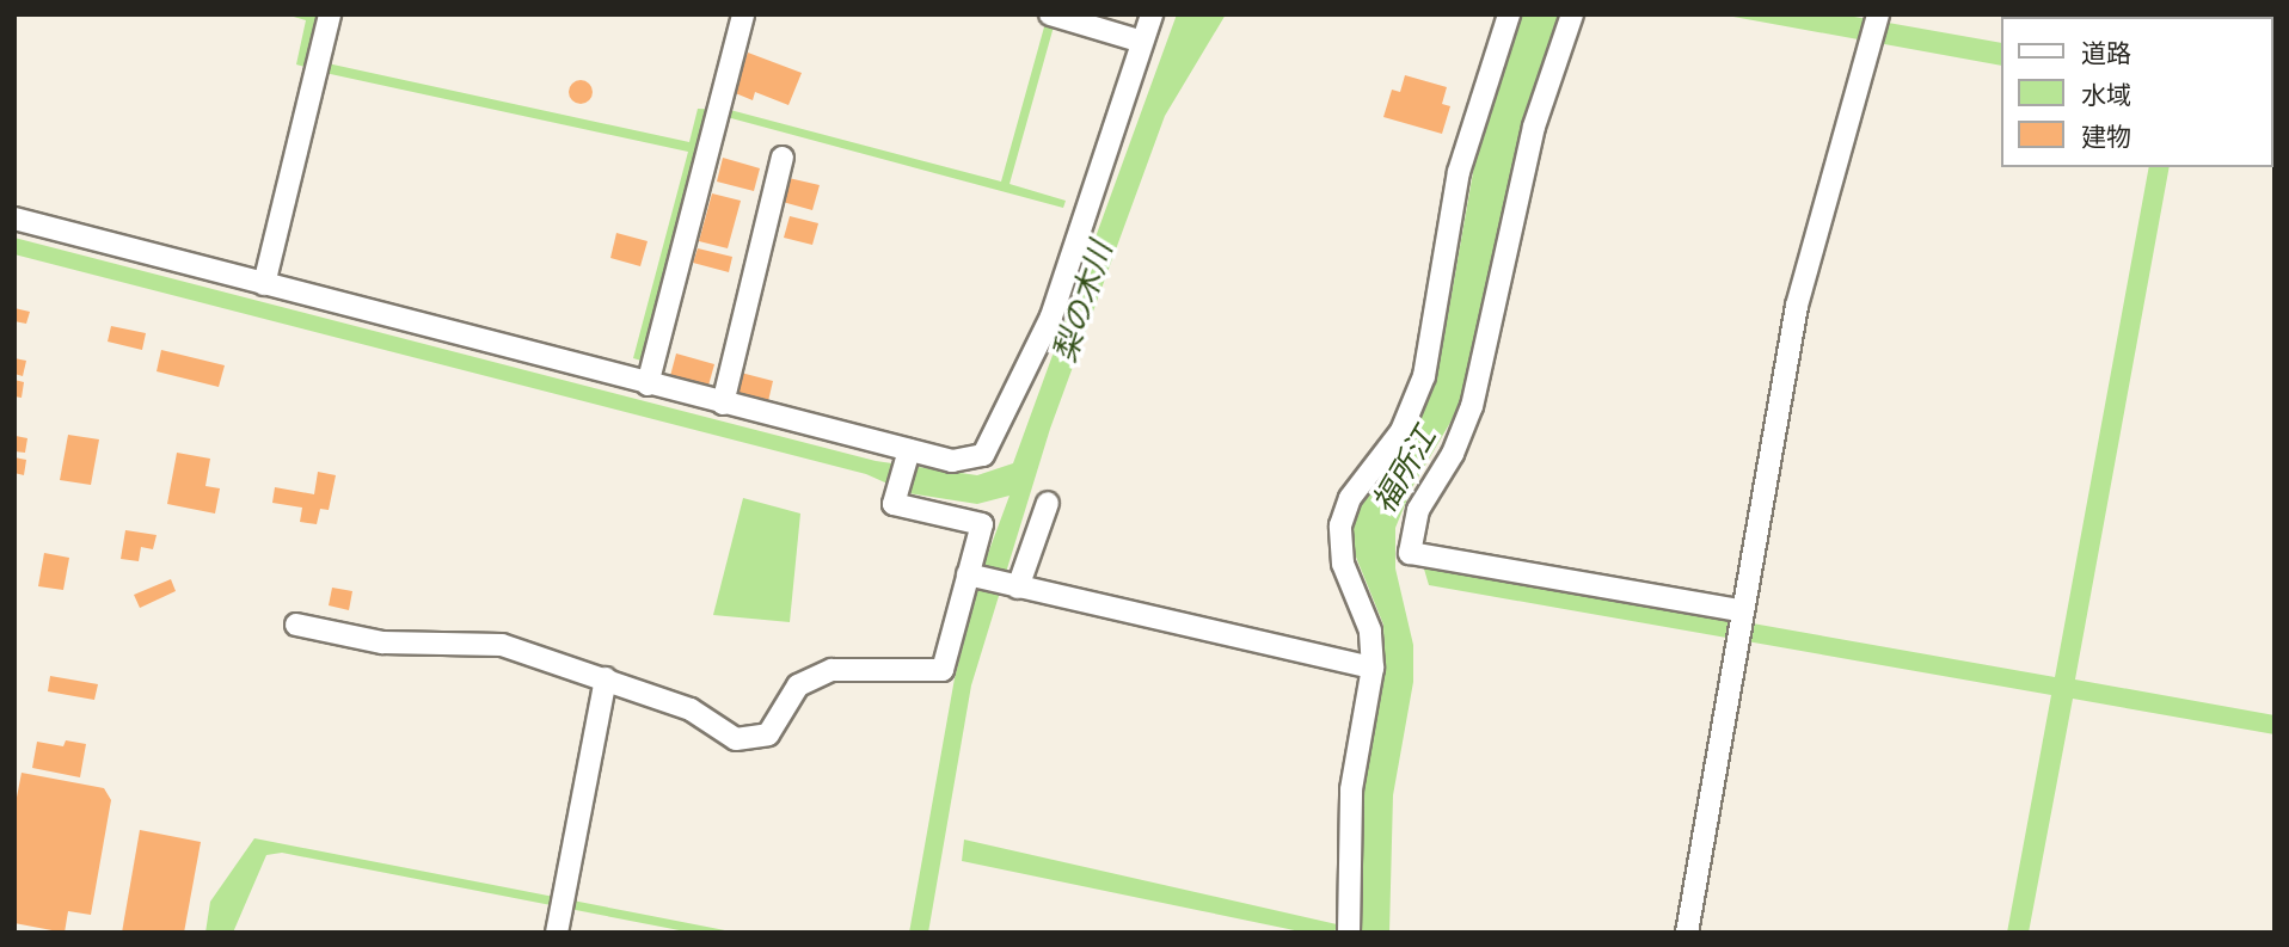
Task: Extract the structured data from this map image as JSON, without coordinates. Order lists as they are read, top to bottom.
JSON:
{
  "water": ["梨の木川", "福所江"],
  "legend": ["道路", "水域", "建物"]
}
